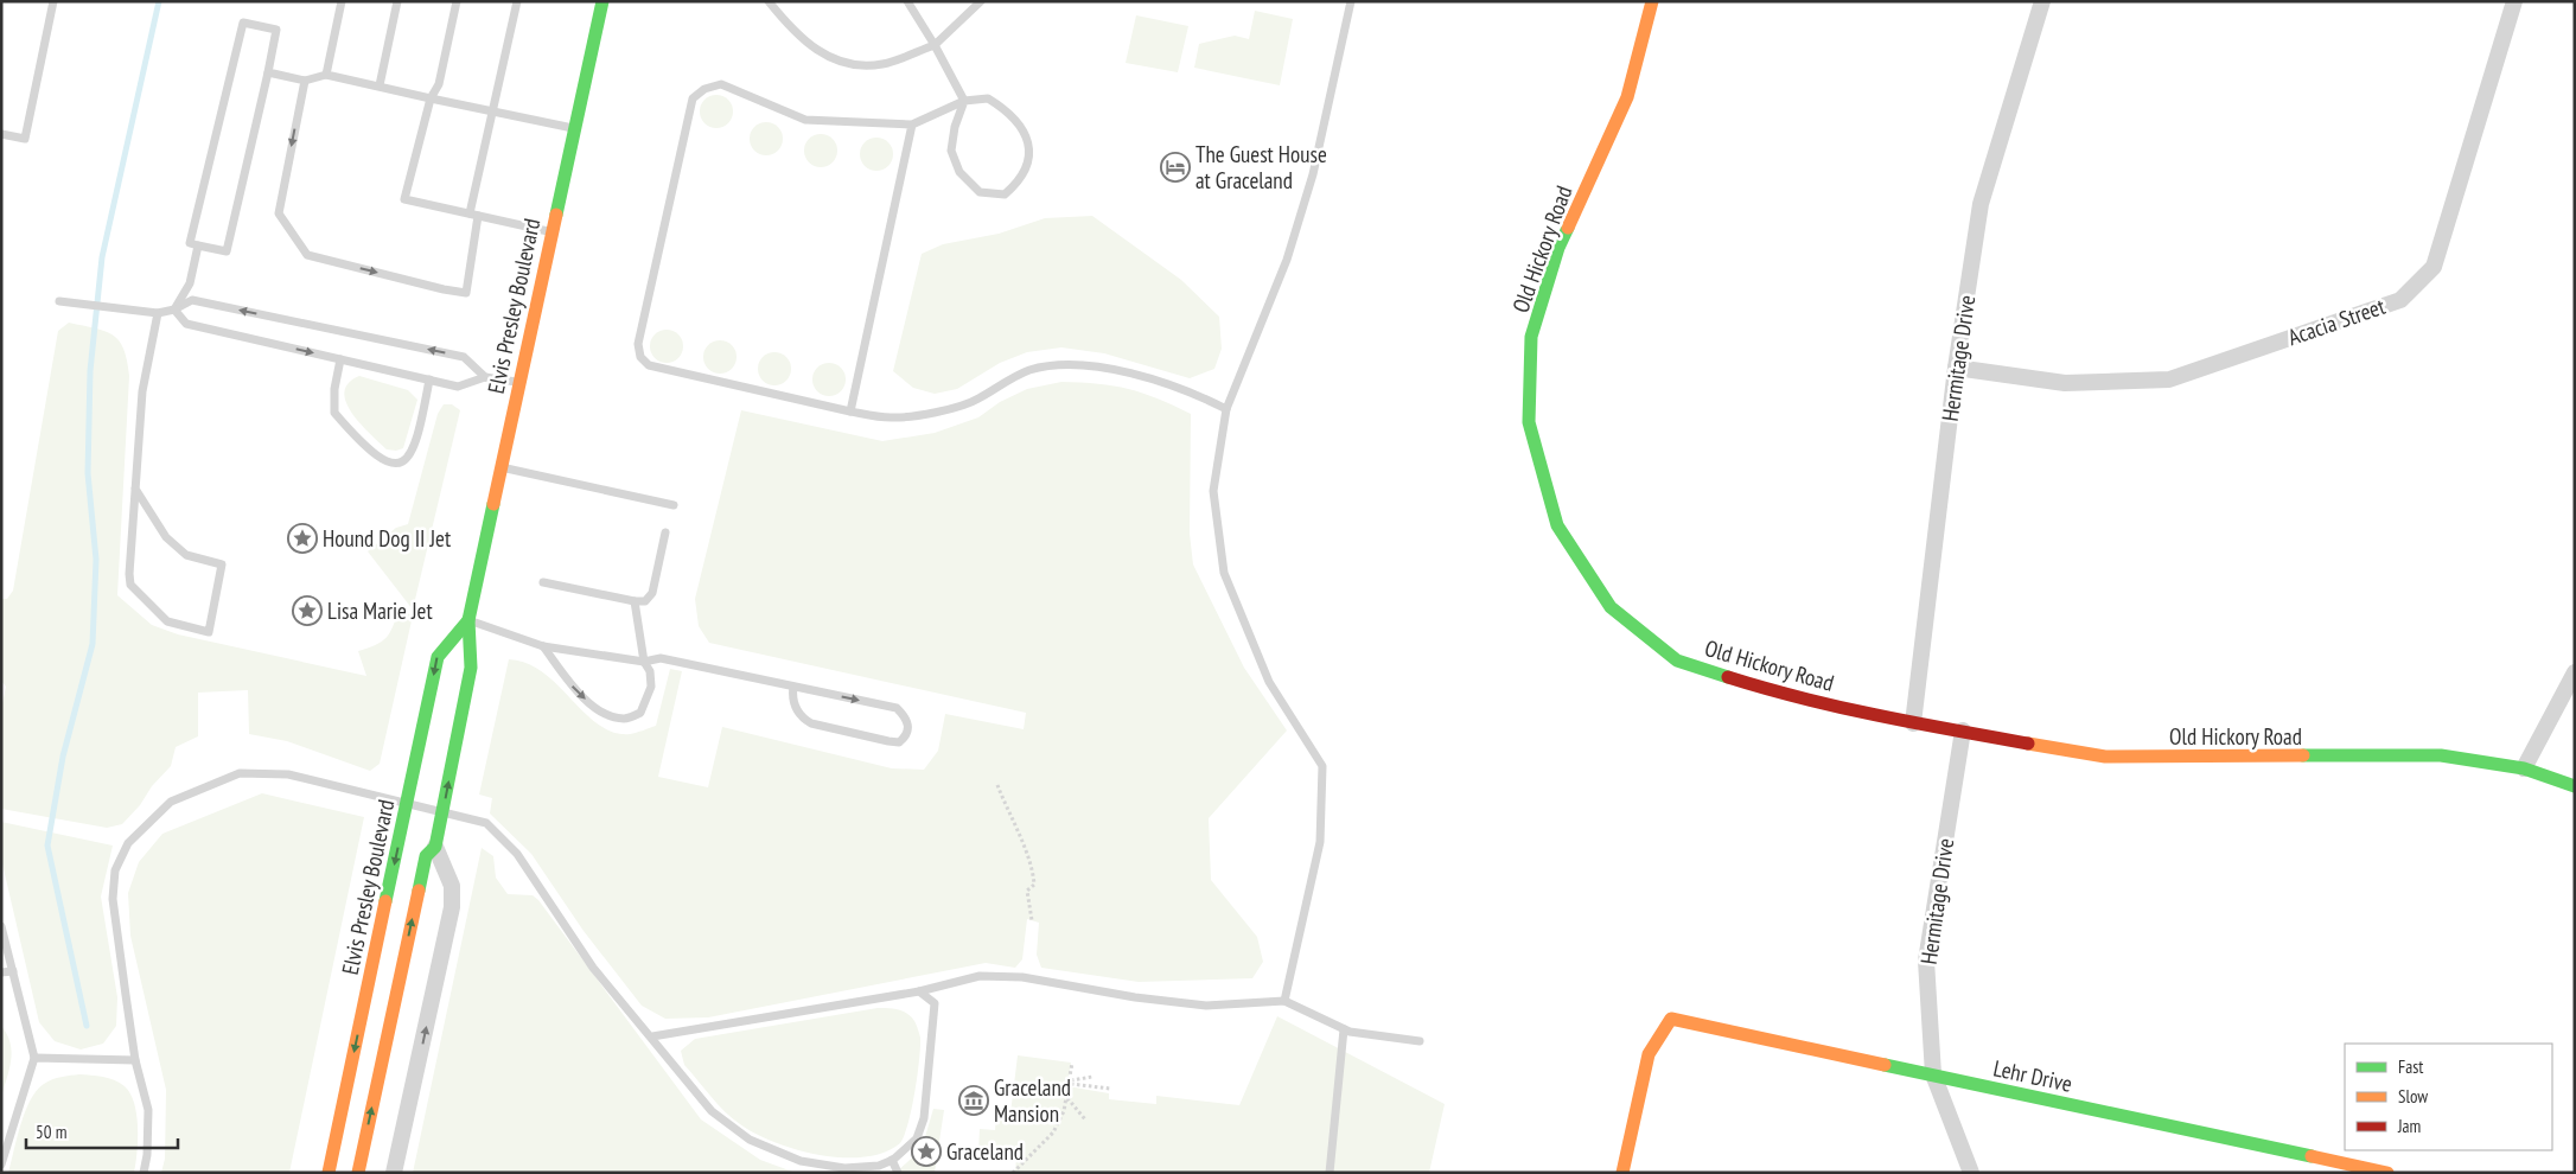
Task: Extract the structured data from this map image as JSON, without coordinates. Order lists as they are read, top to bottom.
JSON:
{
  "streets": {
    "street": [
      "Old Hickory Road",
      "Elvis Presley Boulevard",
      "Acacia Street",
      "Hermitage Drive",
      "Lehr Drive"
    ]
  },
  "crossings": [
    ["Old Hickory Road", "Hermitage Drive"],
    ["Acacia Street", "Hermitage Drive"],
    ["Hermitage Drive", "Lehr Drive"]
  ],
  "places": {
    "hotel": ["The Guest House at Graceland"],
    "place": ["Hound Dog II Jet", "Lisa Marie Jet", "Graceland"],
    "museum": ["Graceland Mansion"]
  },
  "legend": ["Fast", "Slow", "Jam"],
  "scale_bar": "50 m"
}
